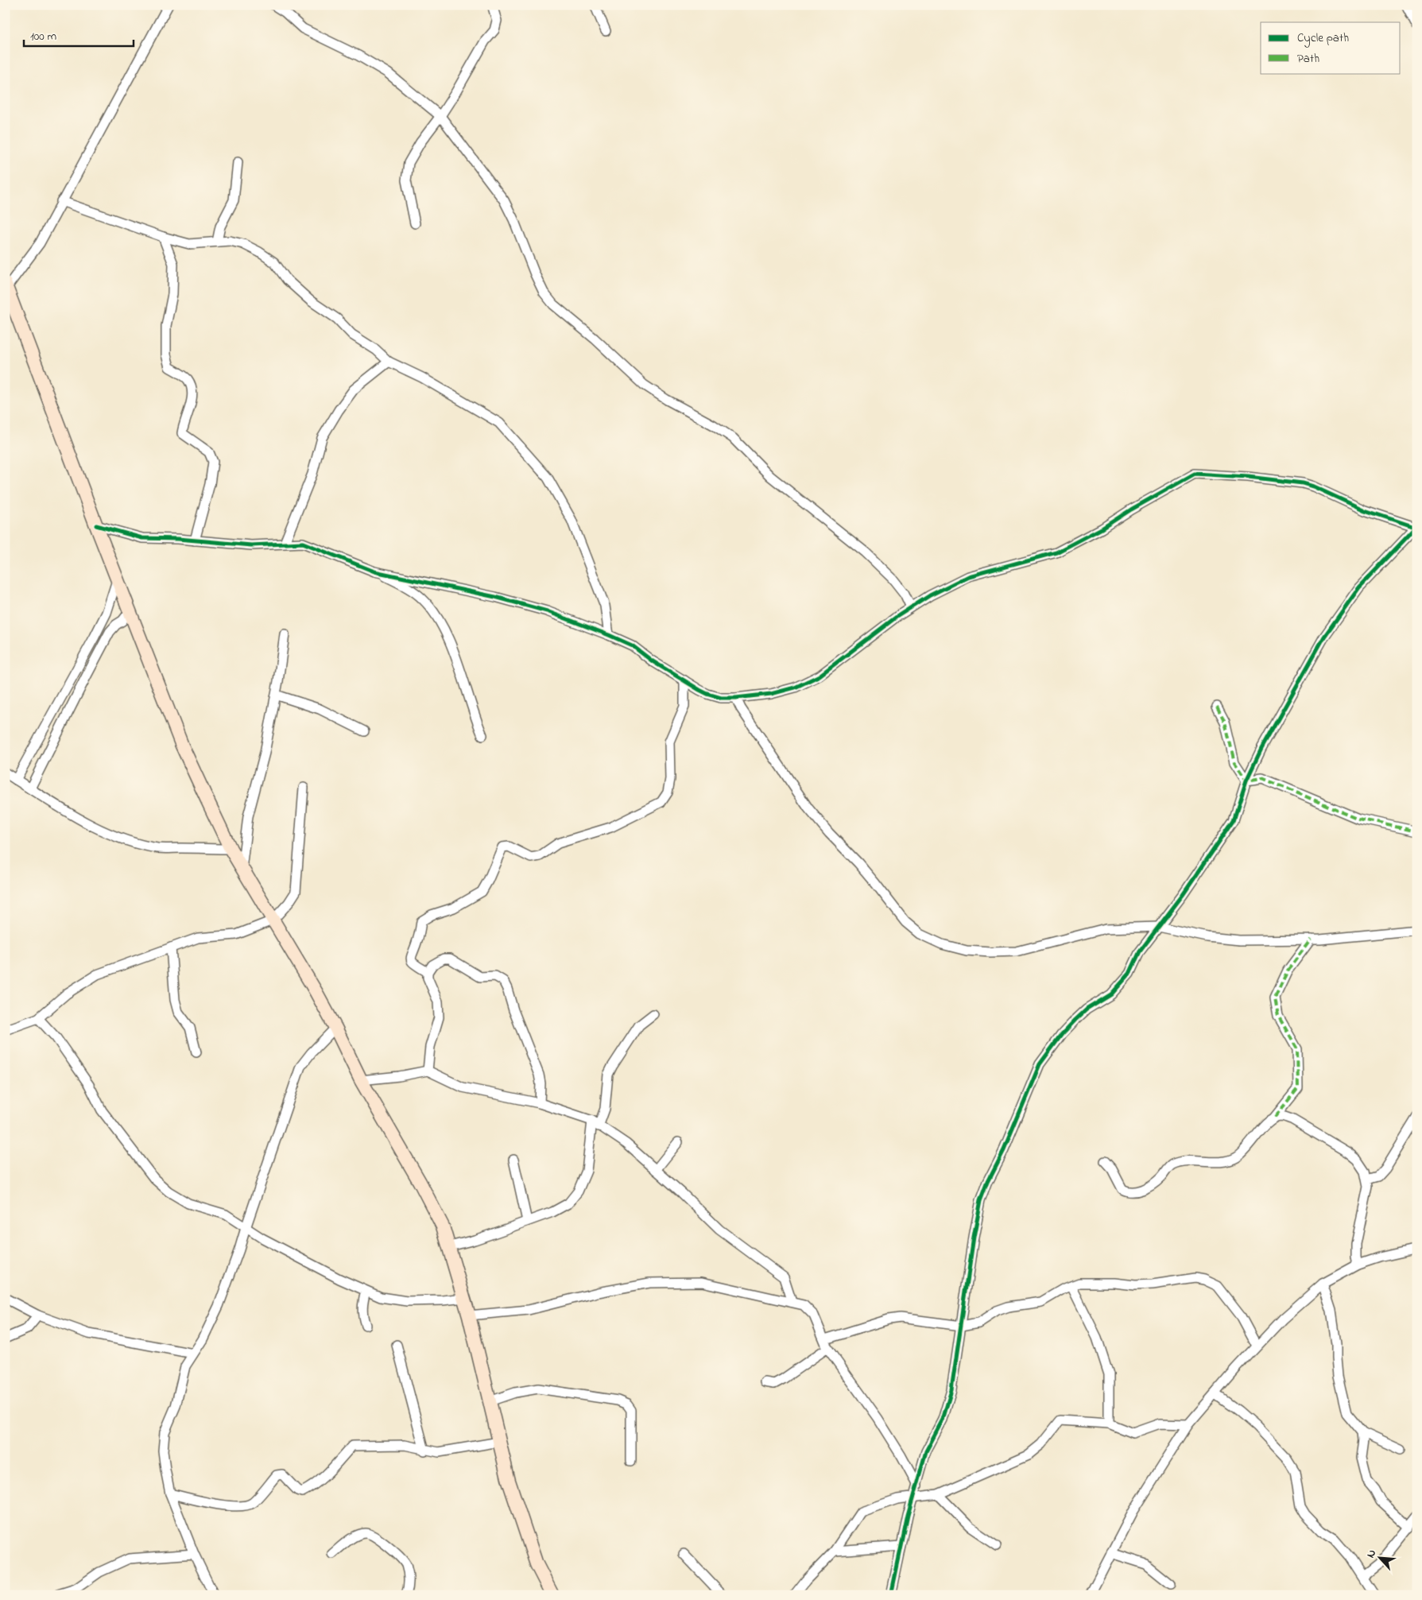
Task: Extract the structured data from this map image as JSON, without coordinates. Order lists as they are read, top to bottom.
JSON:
{
  "legend": ["Cycle path", "Path"],
  "scale_bar": "100 m",
  "north": "top left"
}
